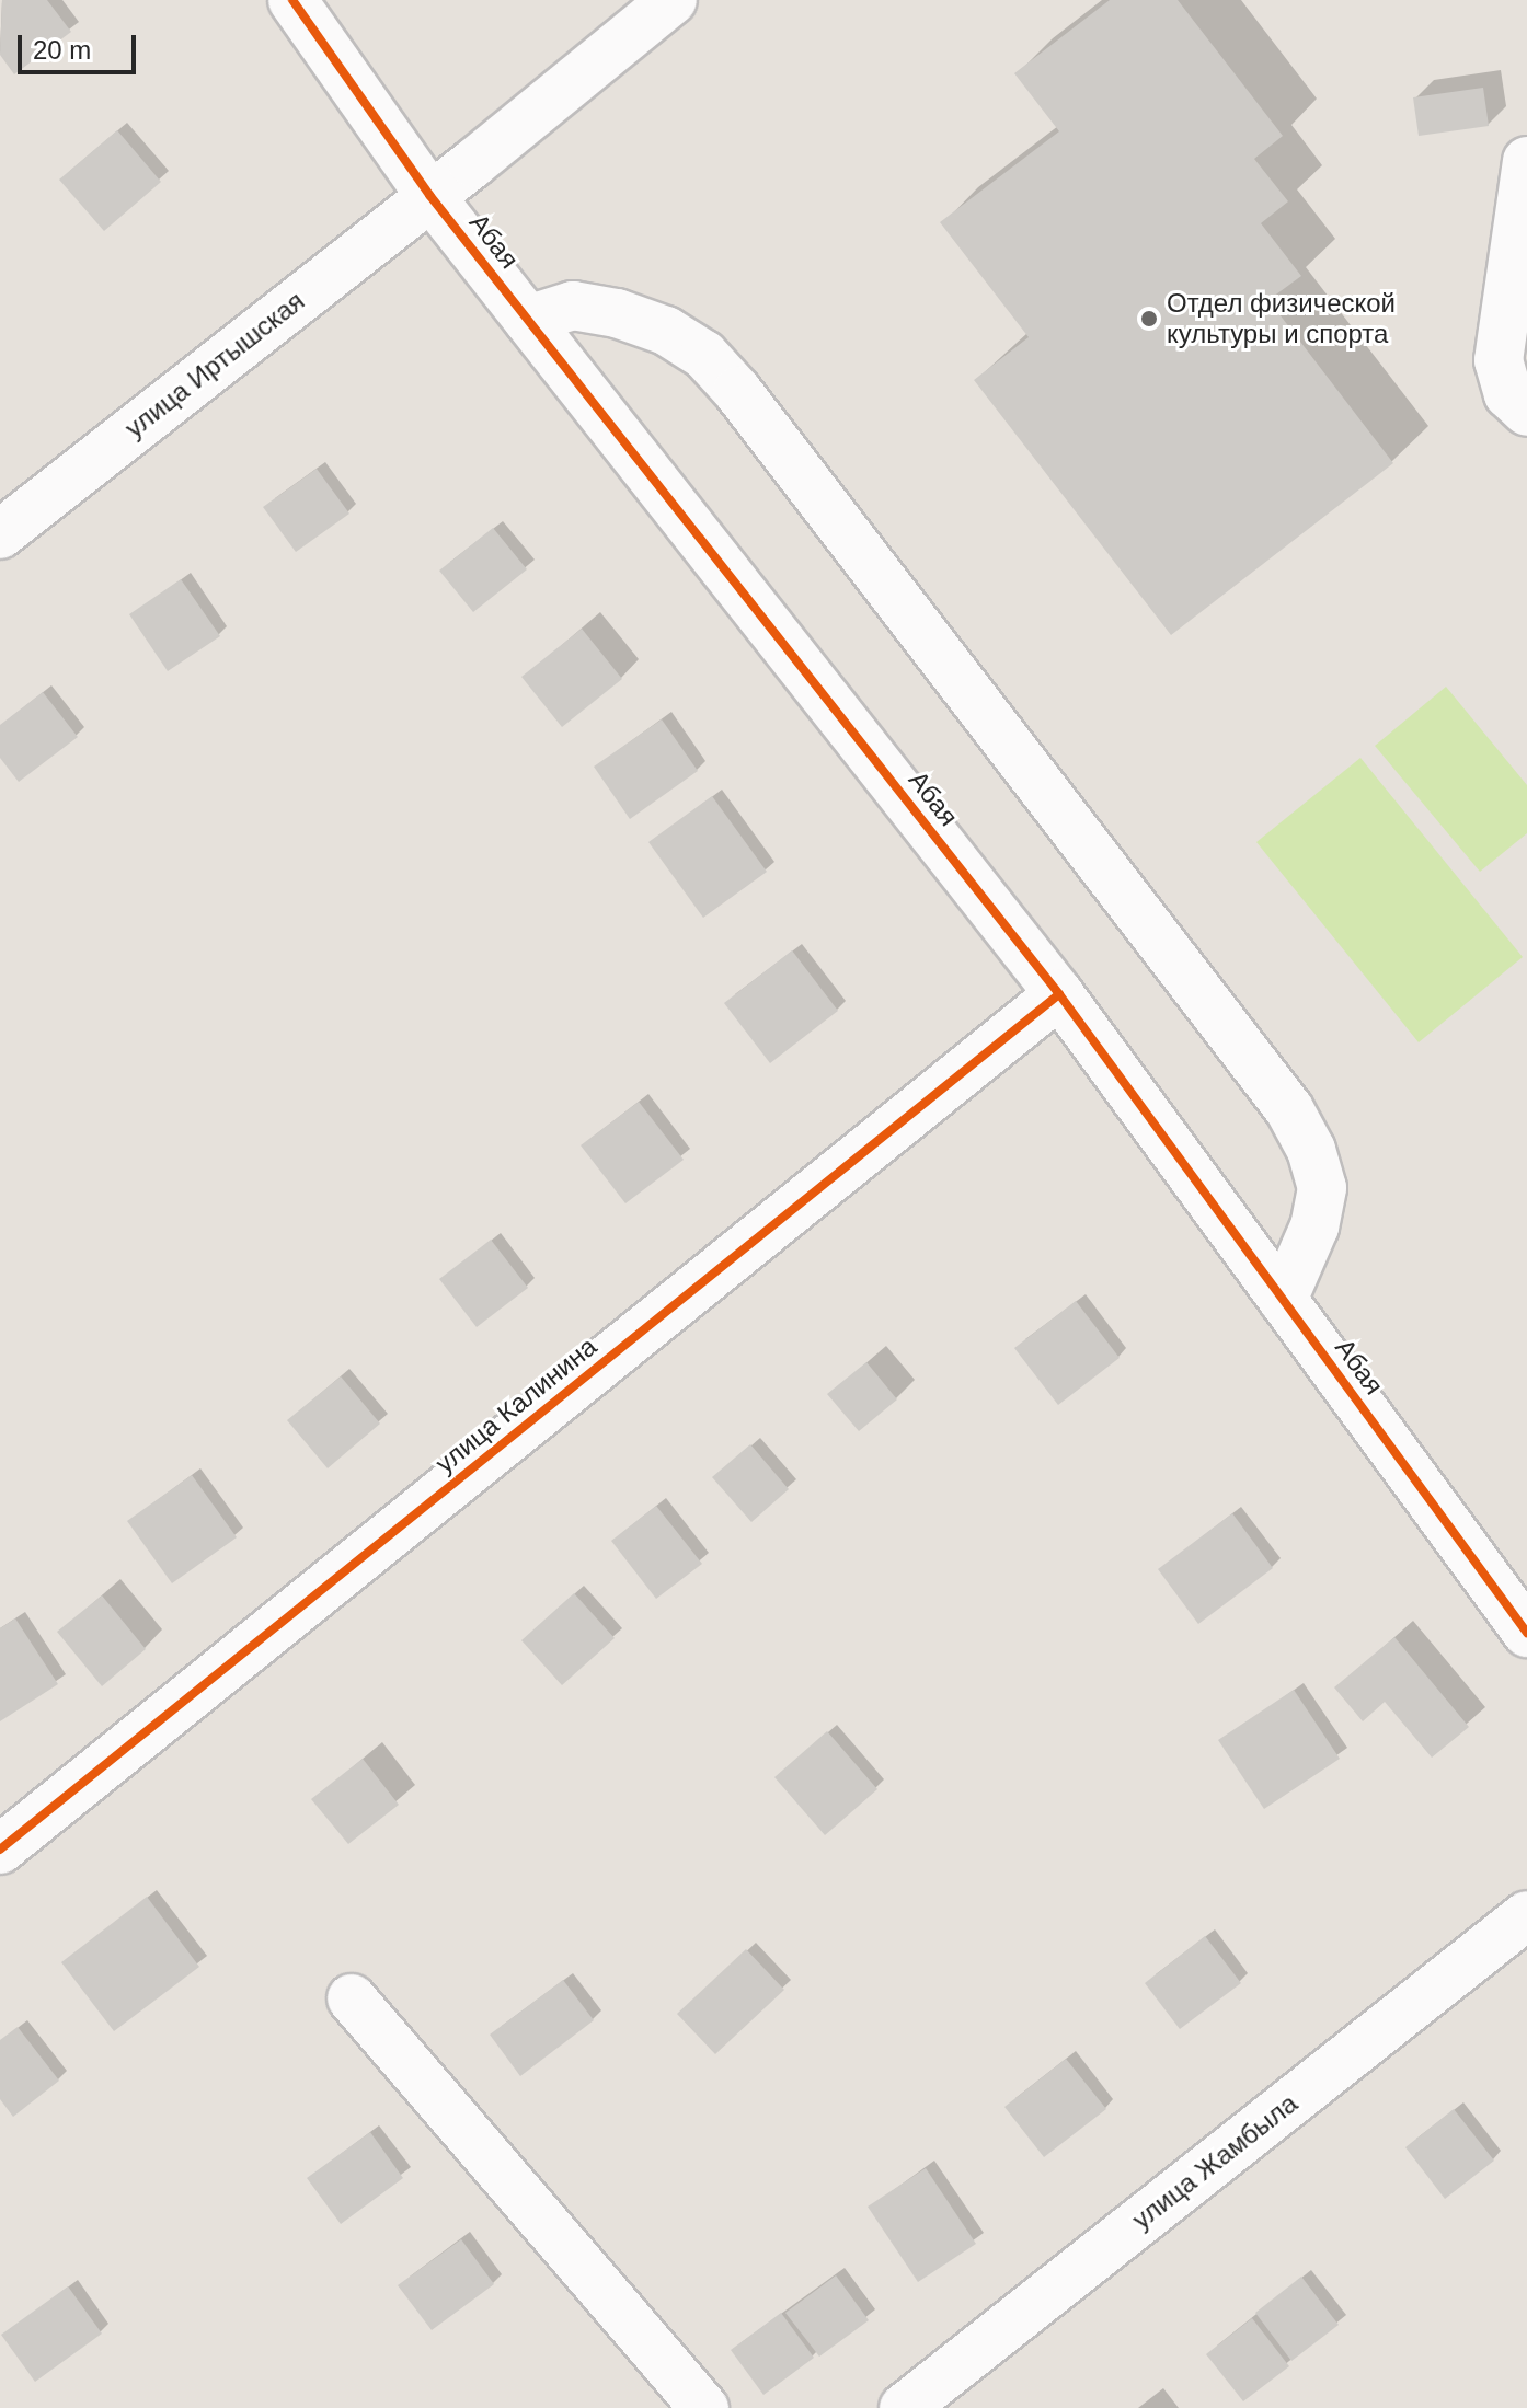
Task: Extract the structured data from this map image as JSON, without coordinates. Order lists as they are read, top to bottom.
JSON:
{
  "streets": {
    "street": [
      "Абая",
      "улица Иртышская",
      "улица Калинина",
      "улица Жамбыла"
    ]
  },
  "crossings": [
    ["Абая", "улица Иртышская"],
    ["Абая", "улица Калинина"]
  ],
  "places": ["Отдел физической культуры и спорта"],
  "scale_bar": "20 m"
}
